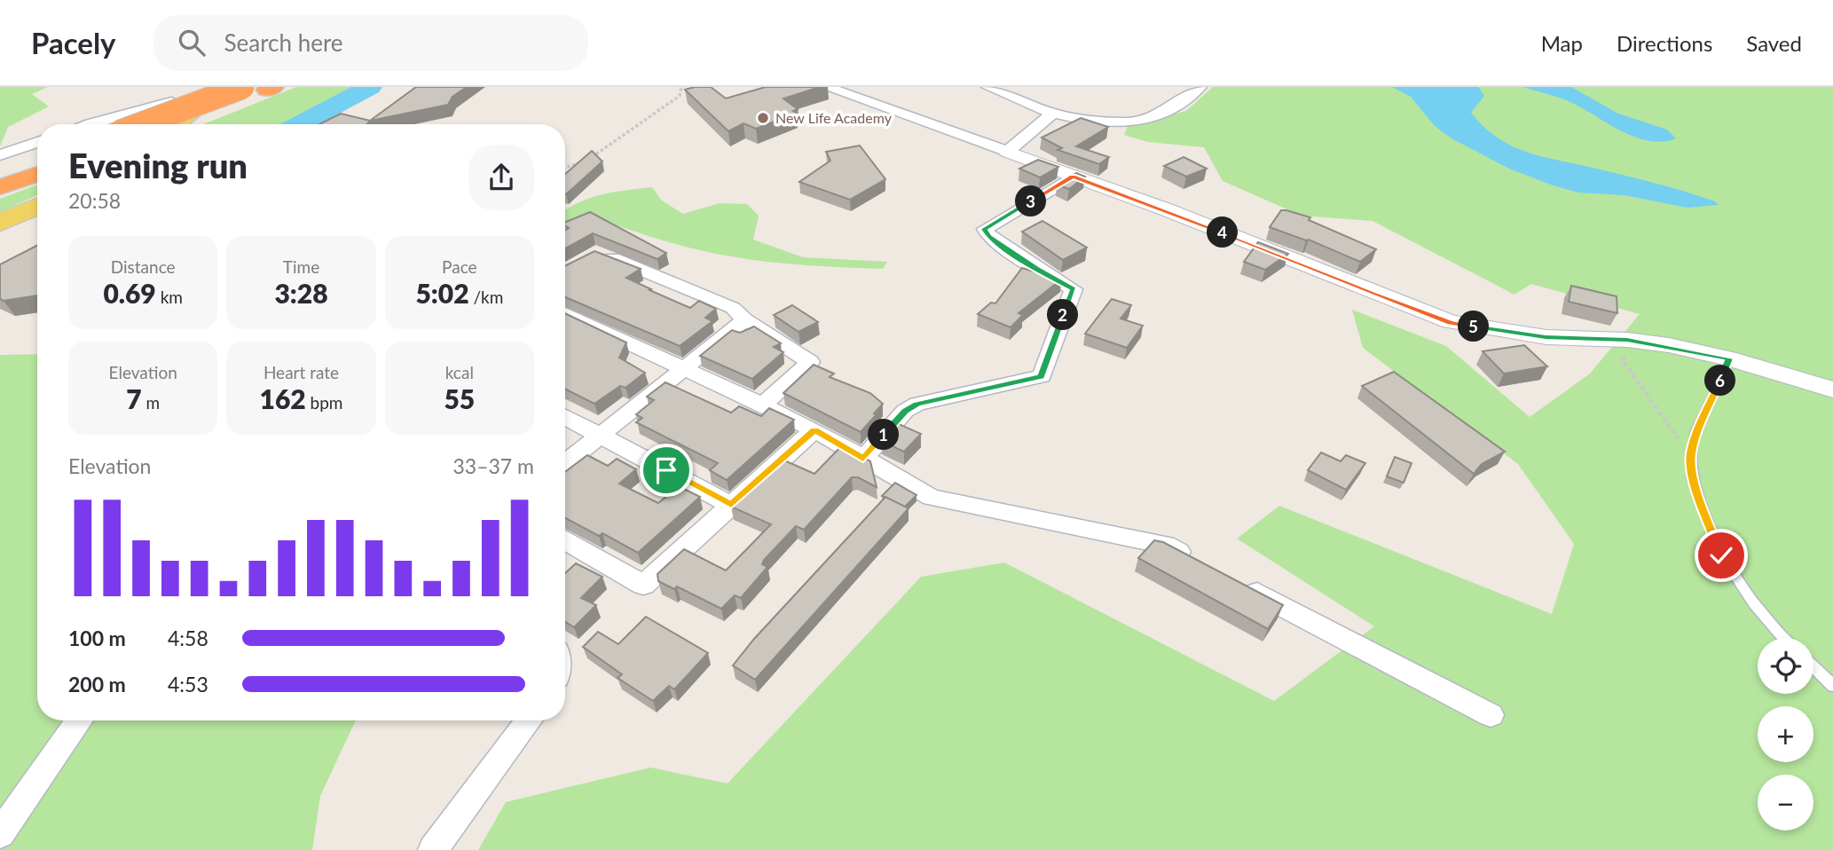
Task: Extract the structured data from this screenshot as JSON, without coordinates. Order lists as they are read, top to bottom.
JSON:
{
  "places": ["New Life Academy"],
  "page": {
    "header": "Pacely",
    "search": "Search here",
    "nav": ["Map", "Directions", "Saved"],
    "heading": ["Evening run", "20:58"],
    "pins": [
      "3",
      "4",
      "2",
      "5",
      "6",
      "1"
    ],
    "stats": [
      ["Distance", "0.69 km"],
      ["Time", "3:28"],
      ["Pace", "5:02 /km"],
      ["Elevation", "7 m"],
      ["Heart rate", "162 bpm"],
      ["kcal", "55"]
    ],
    "chart": ["Elevation", "33–37 m"],
    "list": [
      {
        "name": "100 m",
        "note": "4:58"
      },
      {
        "name": "200 m",
        "note": "4:53"
      }
    ],
    "map_buttons": ["+", "−"]
  }
}
